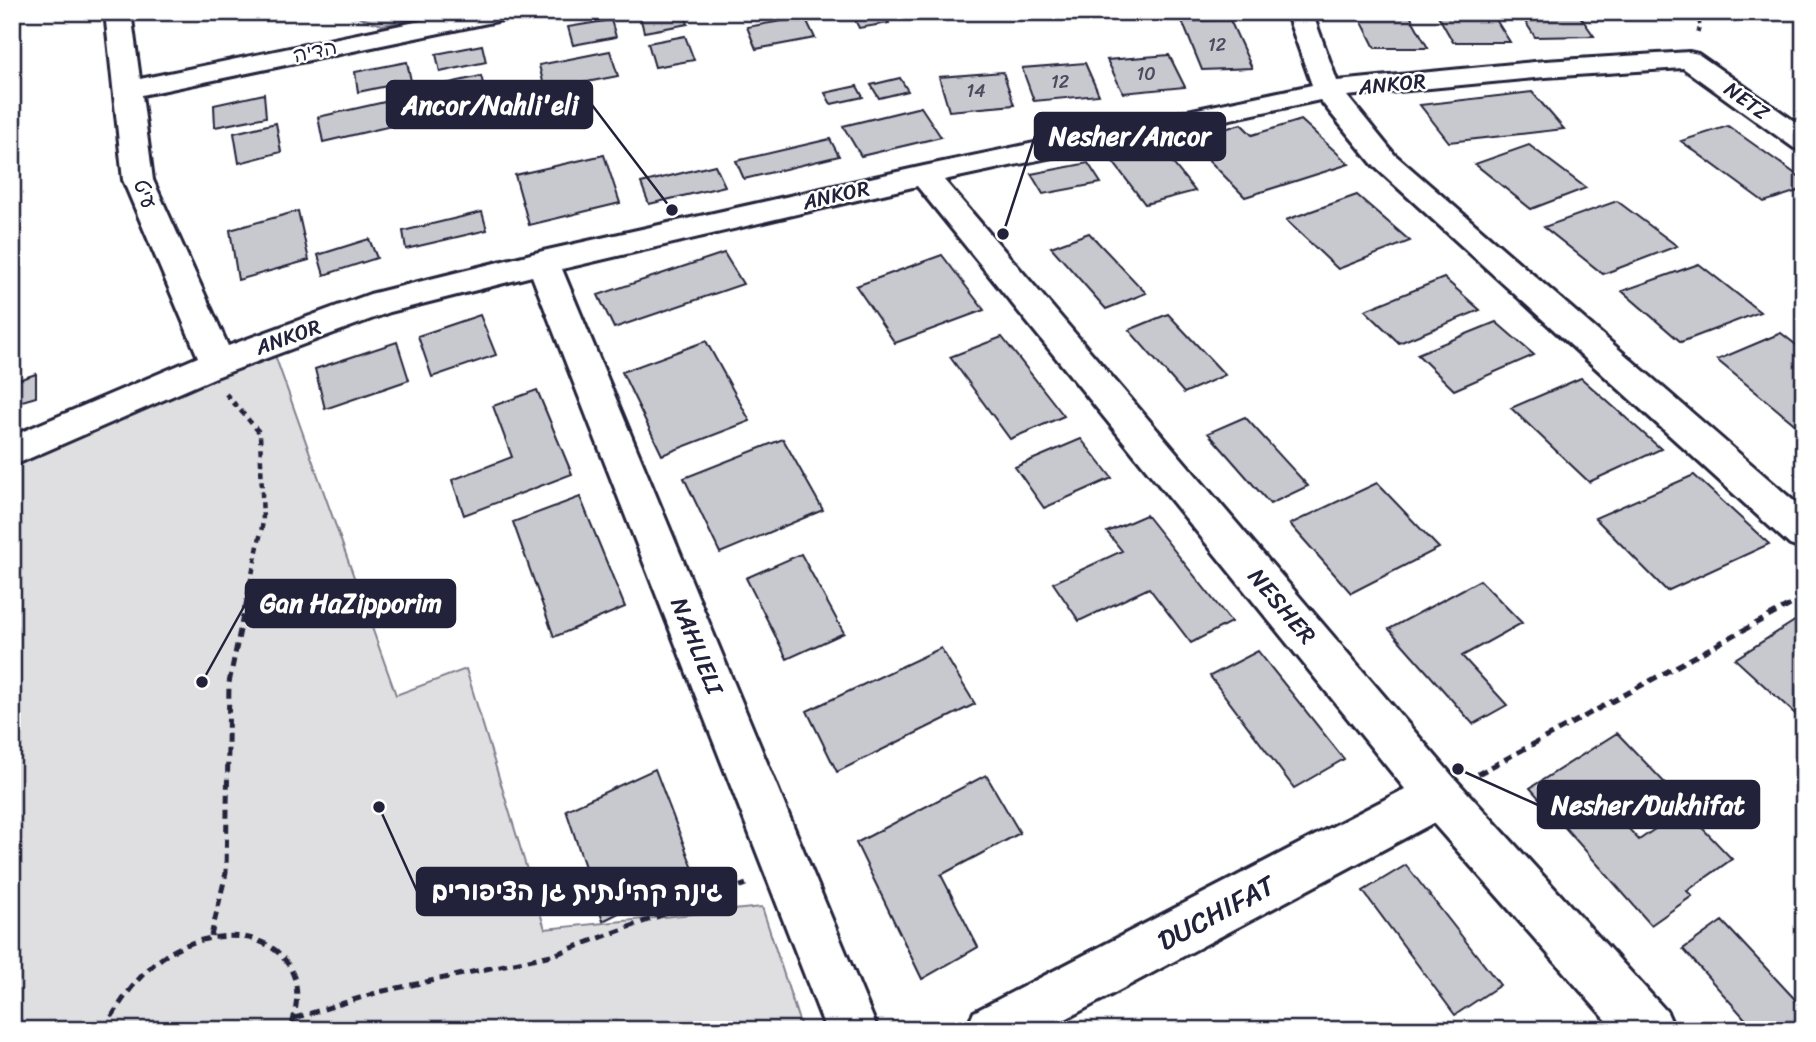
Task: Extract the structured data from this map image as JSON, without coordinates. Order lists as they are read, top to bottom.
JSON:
{
  "streets": {
    "street": [
      "הדיה",
      "ANKOR",
      "NETZ",
      "עיט",
      "NESHER",
      "NAHLIELI",
      "DUCHIFAT"
    ]
  },
  "crossings": [
    ["הדיה", "עיט"],
    ["ANKOR", "NETZ"],
    ["ANKOR", "עיט"],
    ["ANKOR", "NESHER"],
    ["ANKOR", "NAHLIELI"],
    ["NESHER", "DUCHIFAT"]
  ],
  "places": [
    "Ancor/Nahli'eli",
    "Nesher/Ancor",
    "Gan HaZipporim",
    "Nesher/Dukhifat",
    "גינה קהילתית גן הציפורים"
  ],
  "house_numbers": [
    "12",
    "10",
    "12",
    "14"
  ]
}
